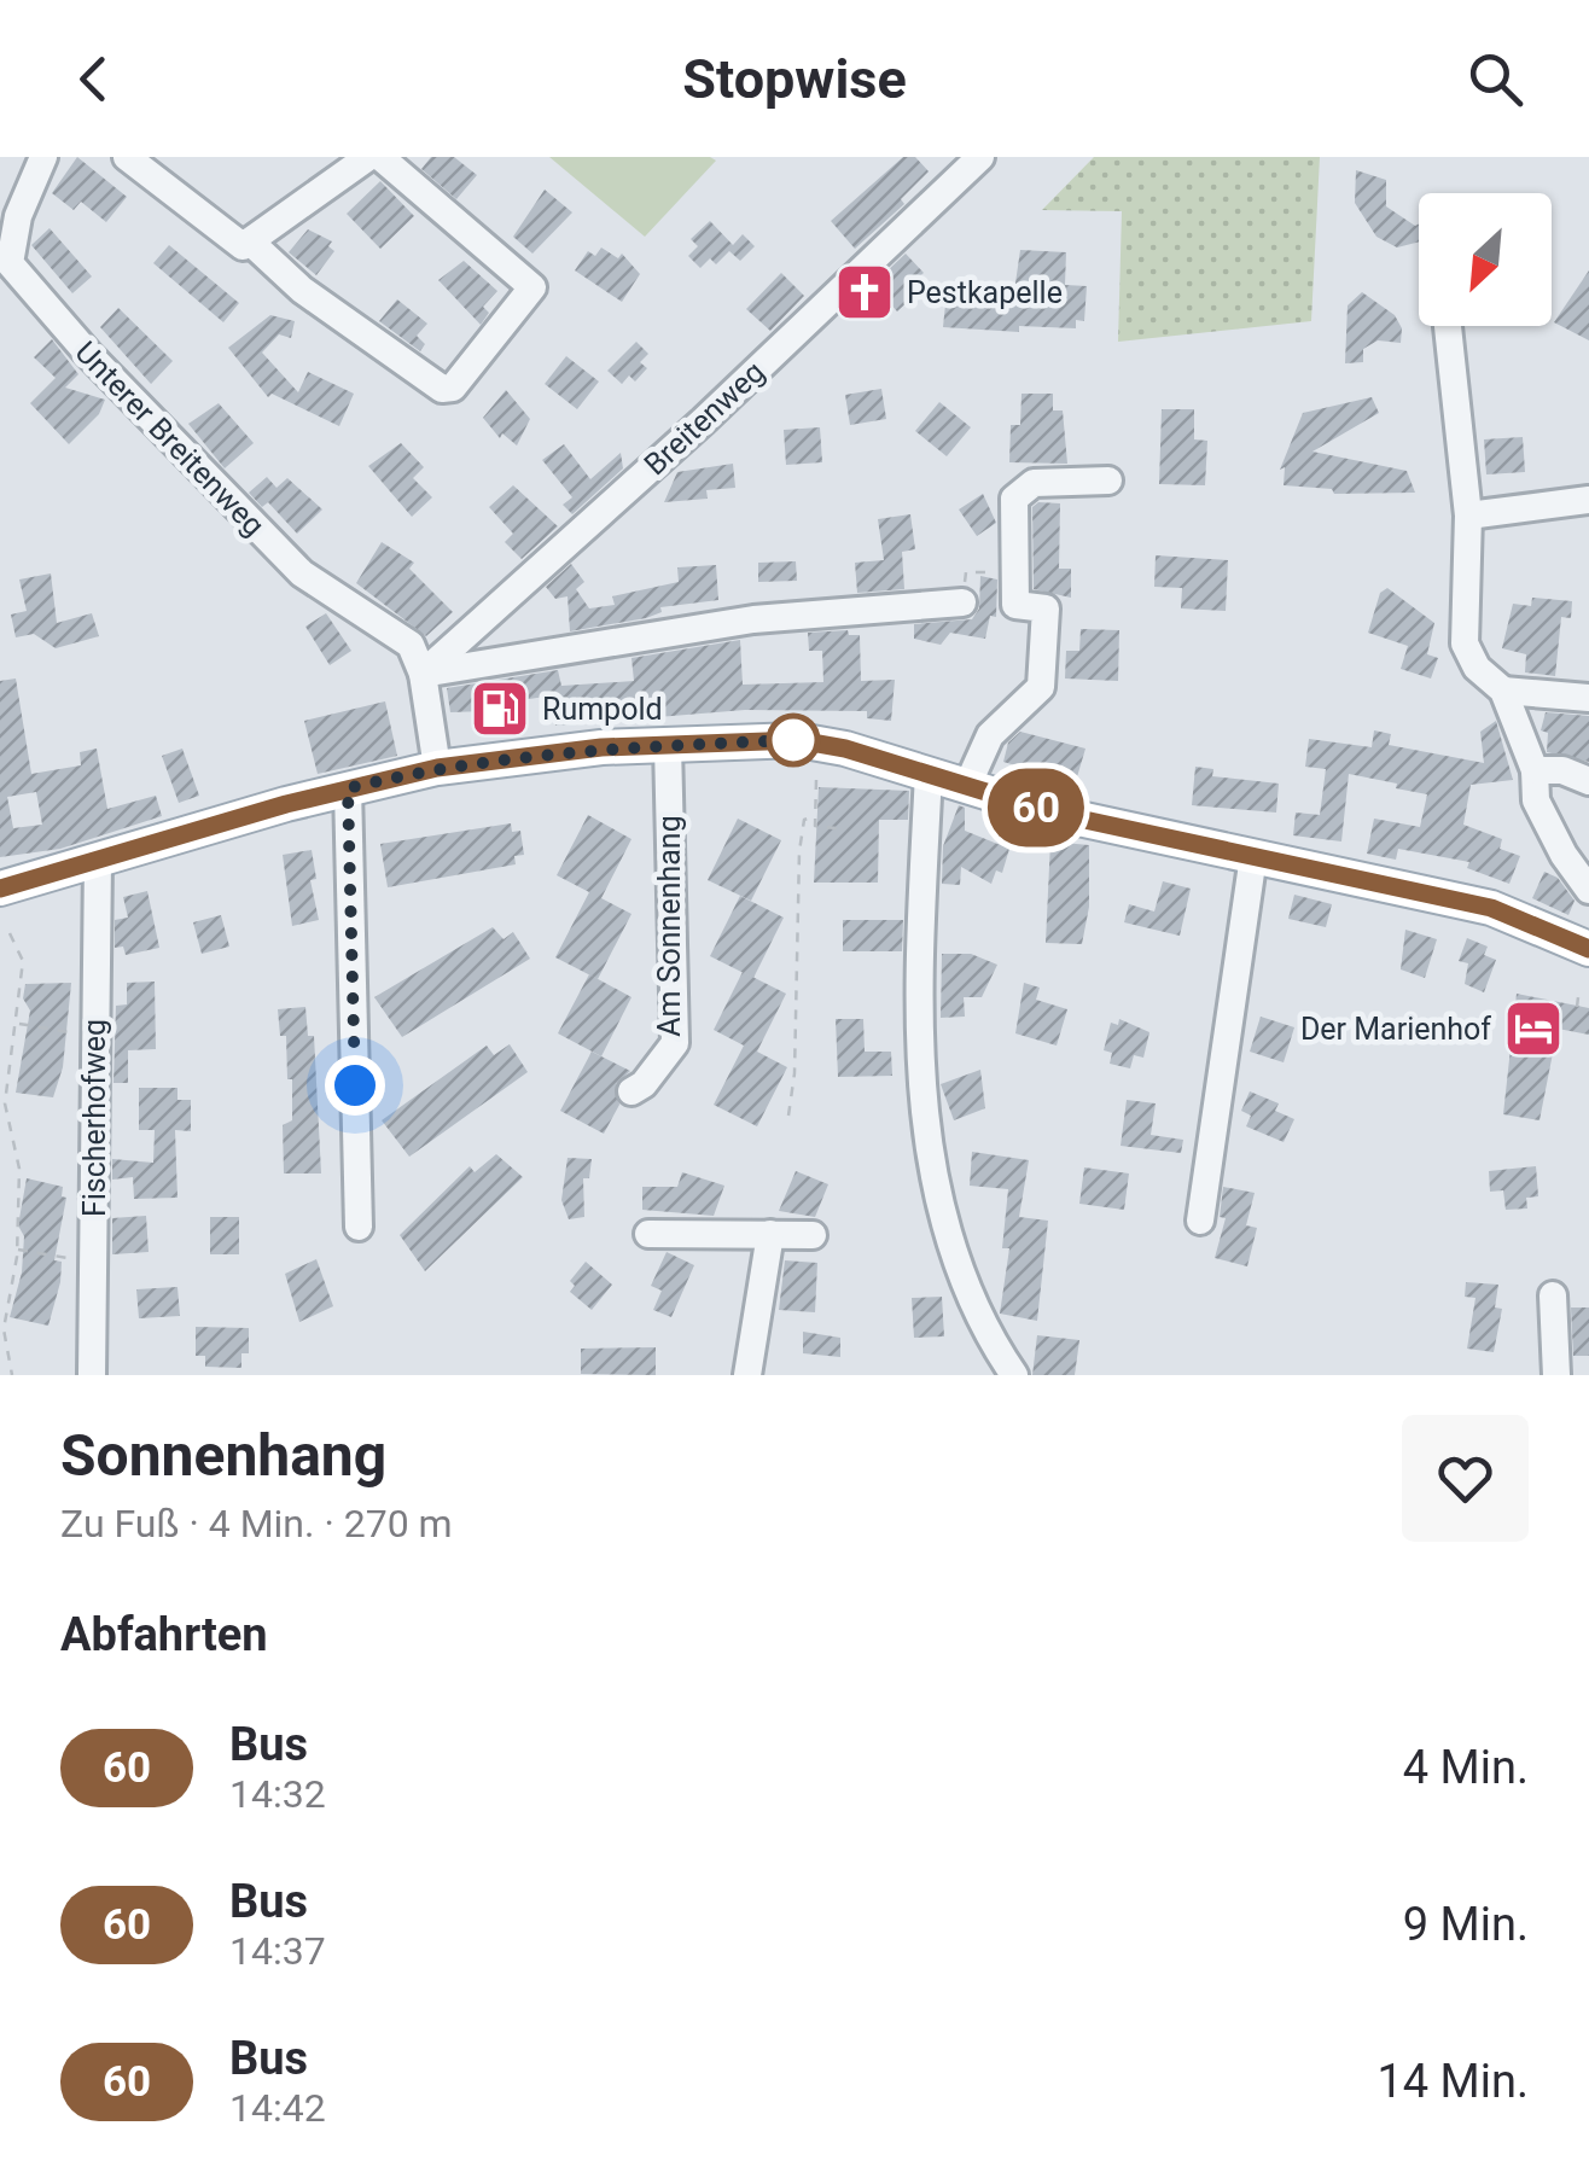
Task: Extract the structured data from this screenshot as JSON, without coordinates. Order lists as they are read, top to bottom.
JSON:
{
  "streets": {
    "street": [
      "Breitenweg",
      "Unterer Breitenweg",
      "Am Sonnenhang",
      "Fischerhofweg"
    ]
  },
  "crossings": [
    ["Breitenweg", "Unterer Breitenweg"]
  ],
  "places": {
    "church": ["Pestkapelle"],
    "fuel station": ["Rumpold"],
    "hotel": ["Der Marienhof"]
  },
  "lines": ["bus line 60"],
  "north": "bottom left",
  "page": {
    "header": "Stopwise",
    "on_map": "60",
    "heading": [
      ["Sonnenhang", "Zu Fuß · 4 Min. · 270 m"],
      "Abfahrten"
    ],
    "list": [
      {
        "mark": "60",
        "name": "Bus",
        "note": "14:32",
        "value": "4 Min."
      },
      {
        "mark": "60",
        "name": "Bus",
        "note": "14:37",
        "value": "9 Min."
      },
      {
        "mark": "60",
        "name": "Bus",
        "note": "14:42",
        "value": "14 Min."
      }
    ]
  }
}
